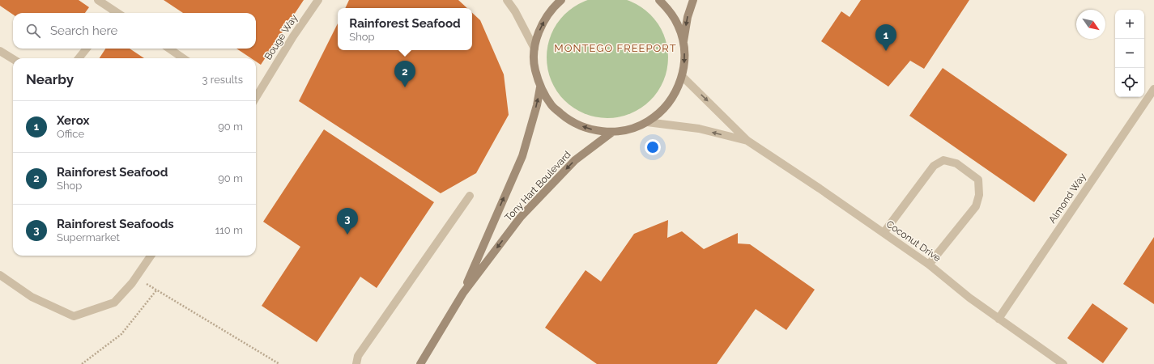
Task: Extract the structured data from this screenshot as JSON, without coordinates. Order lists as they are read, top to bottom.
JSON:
{
  "streets": {
    "street": ["Tony Hart Boulevard"],
    "lane": ["Bouge Way", "Almond Way", "Coconut Drive"]
  },
  "crossings": [
    ["Almond Way", "Coconut Drive"]
  ],
  "districts": ["MONTEGO FREEPORT"],
  "north": "bottom right",
  "page": {
    "popup": ["Rainforest Seafood", "Shop"],
    "map_buttons": ["+", "−"],
    "search": "Search here",
    "pins": ["1", "2", "3"],
    "heading": ["Nearby", "3 results"],
    "list": [
      {
        "mark": "1",
        "name": "Xerox",
        "note": "Office",
        "value": "90 m"
      },
      {
        "mark": "2",
        "name": "Rainforest Seafood",
        "note": "Shop",
        "value": "90 m"
      },
      {
        "mark": "3",
        "name": "Rainforest Seafoods",
        "note": "Supermarket",
        "value": "110 m"
      }
    ]
  }
}
